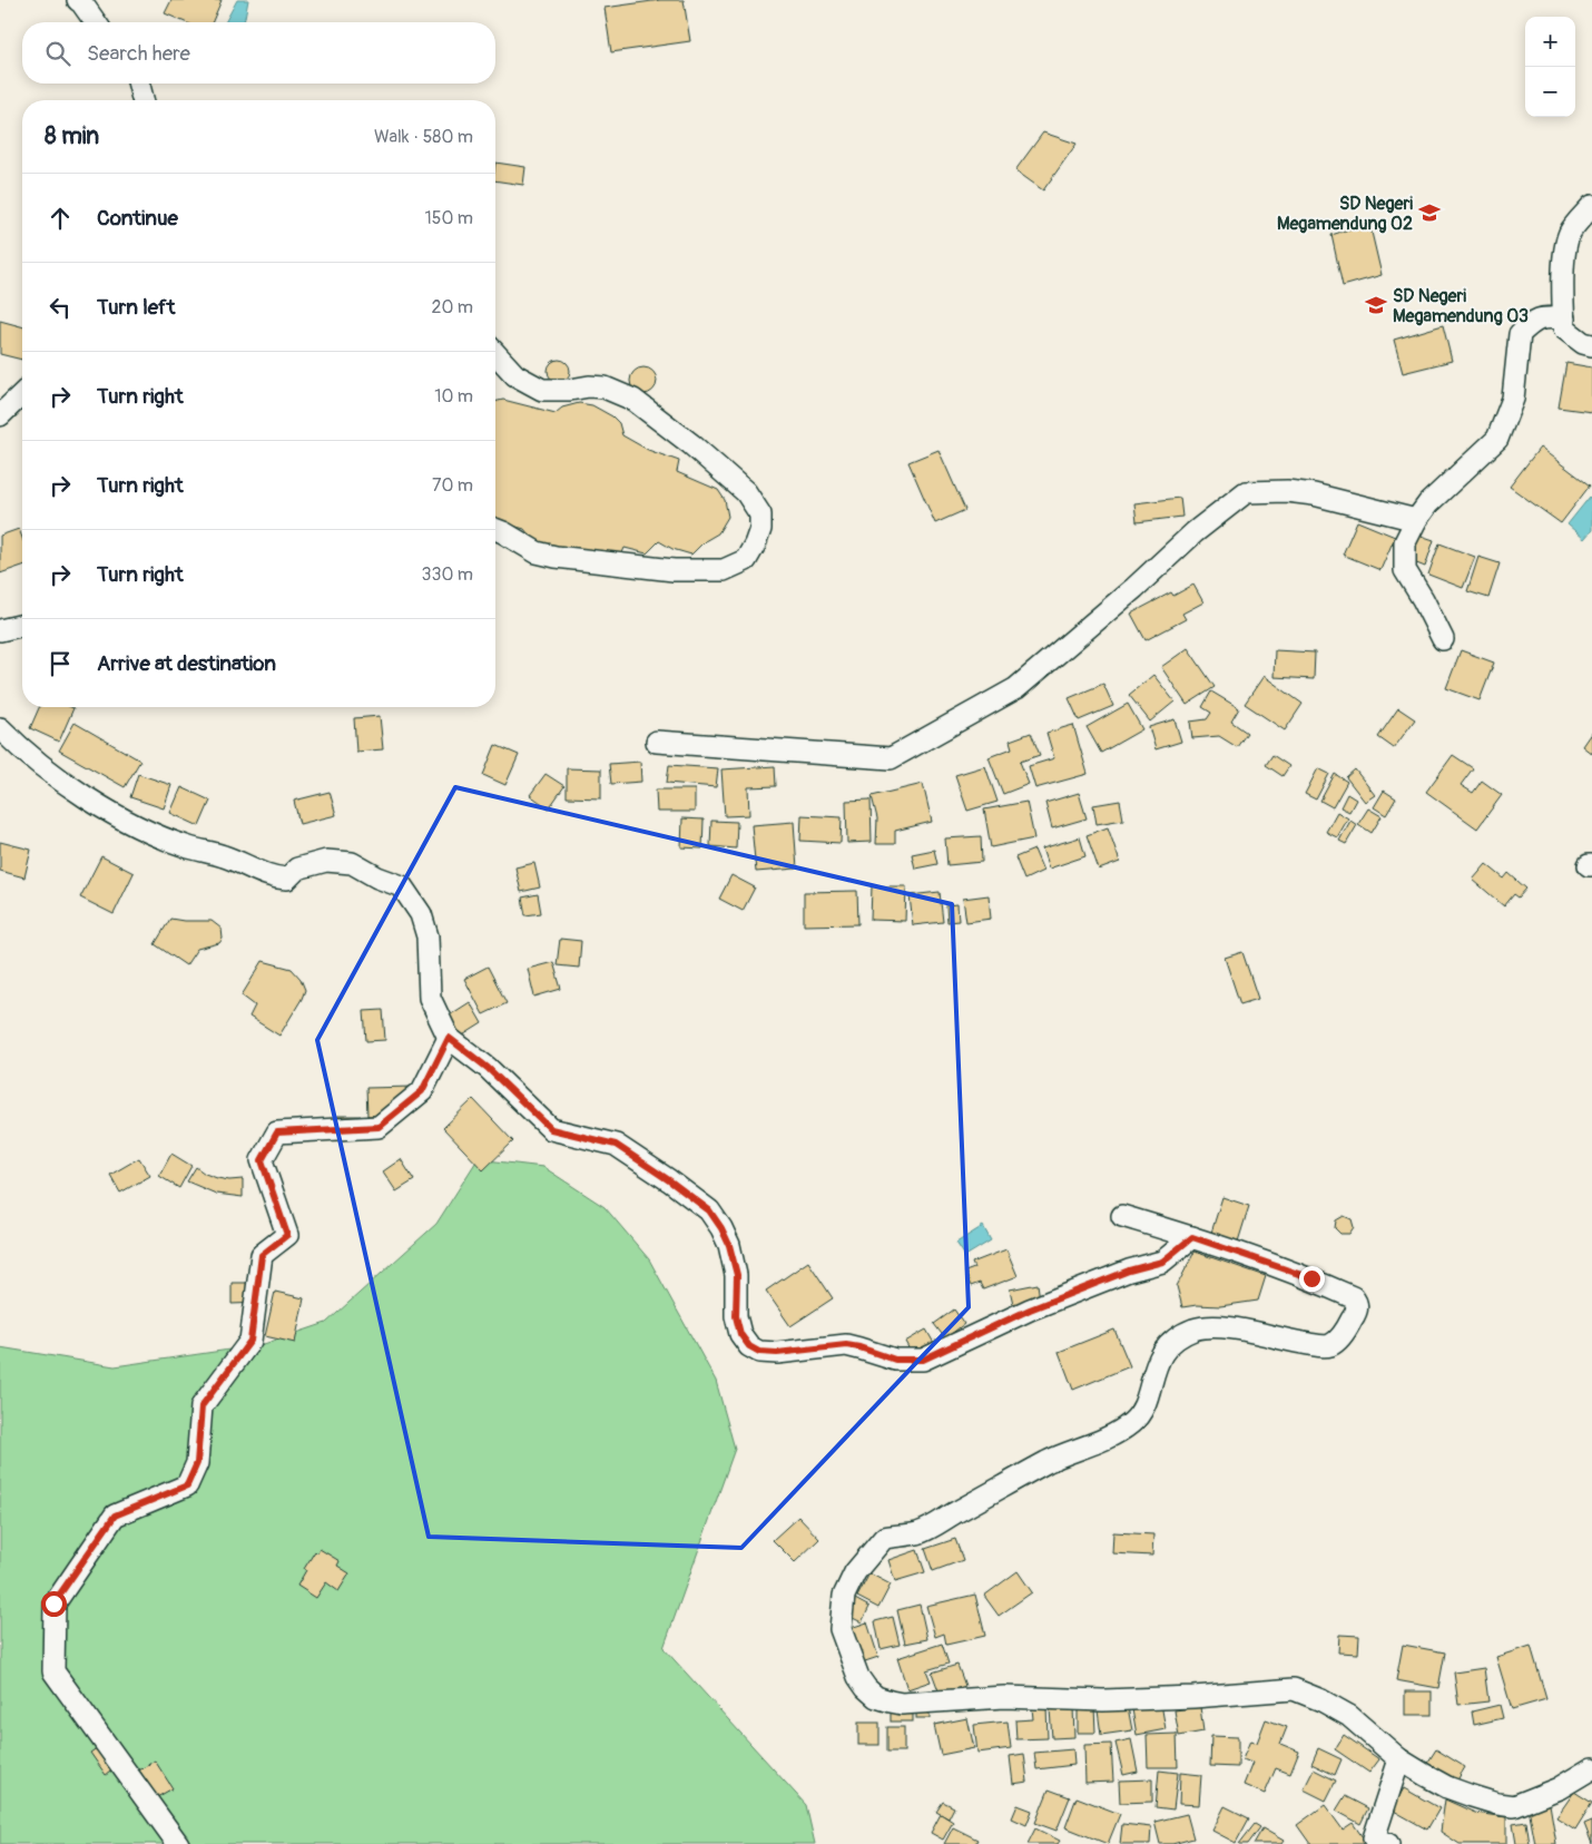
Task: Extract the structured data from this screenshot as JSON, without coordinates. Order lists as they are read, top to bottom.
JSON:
{
  "places": {
    "school or university": ["SD Negeri Megamendung 02", "SD Negeri Megamendung 03"]
  },
  "page": {
    "map_buttons": ["+", "−"],
    "search": "Search here",
    "heading": ["8 min", "Walk · 580 m"],
    "list": [
      ["Continue", "150 m"],
      ["Turn left", "20 m"],
      ["Turn right", "10 m"],
      ["Turn right", "70 m"],
      ["Turn right", "330 m"],
      "Arrive at destination"
    ]
  }
}
